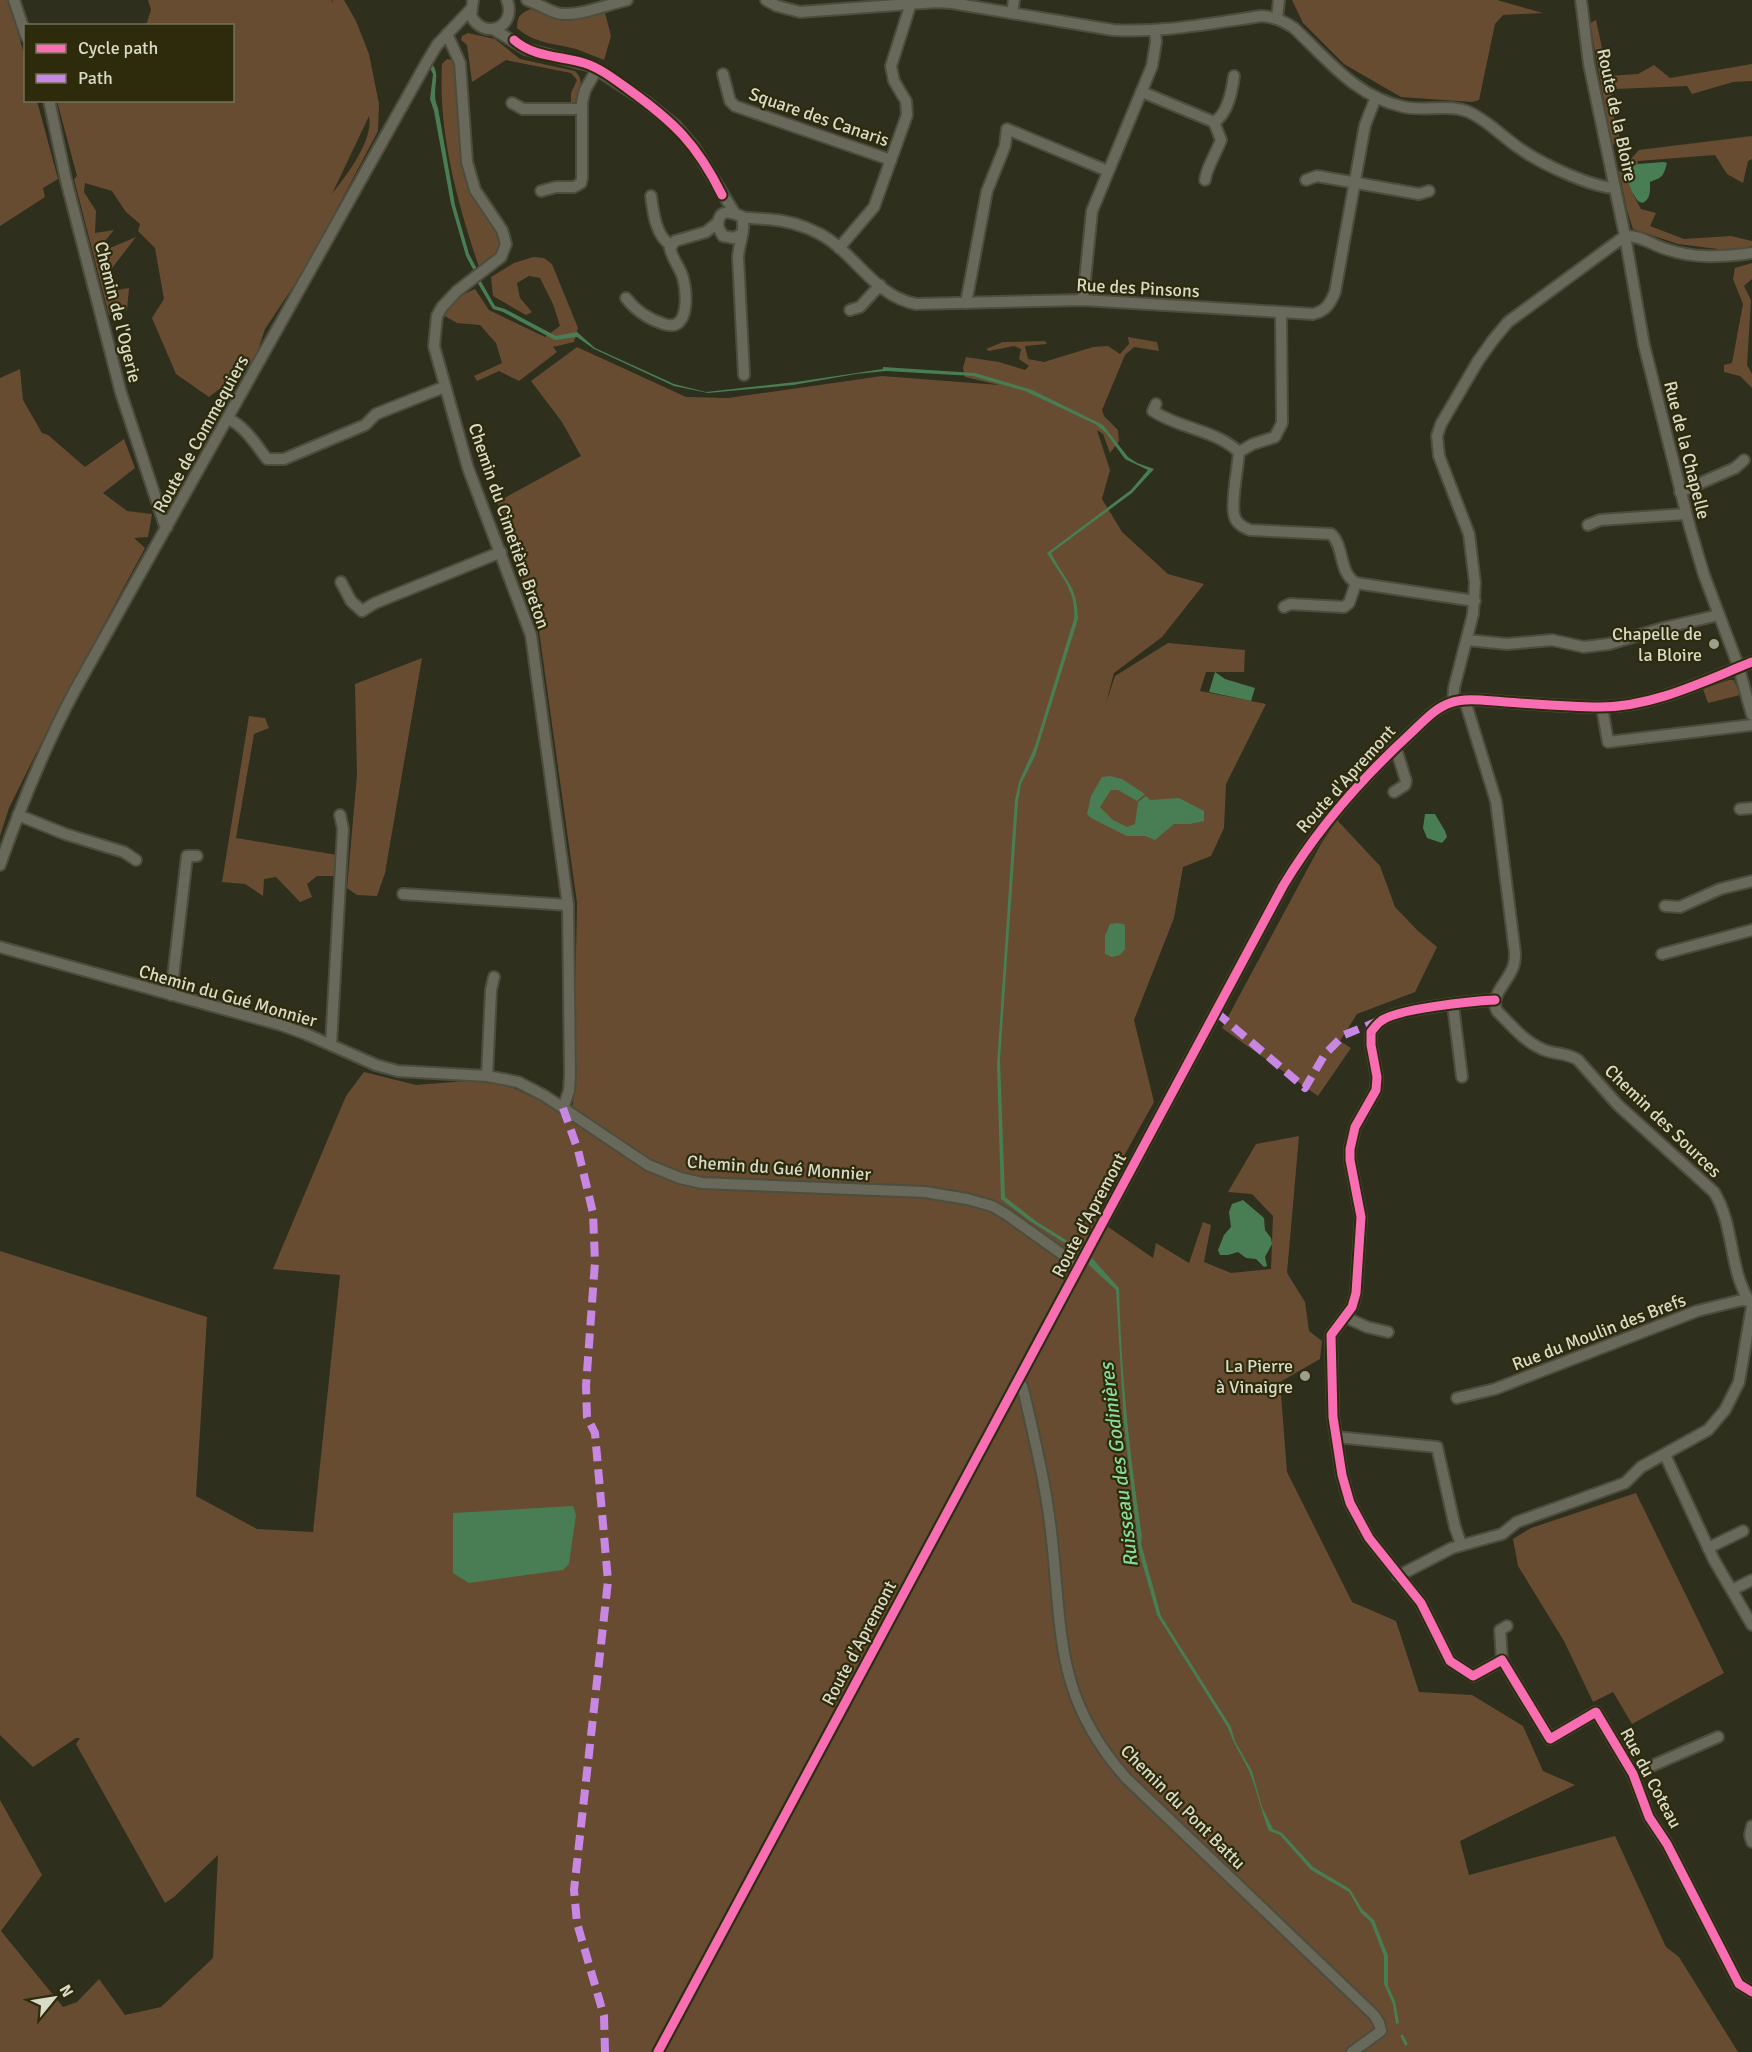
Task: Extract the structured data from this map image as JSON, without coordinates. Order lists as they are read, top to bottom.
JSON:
{
  "streets": {
    "street": [
      "Route de la Bloire",
      "Square des Canaris",
      "Rue des Pinsons",
      "Chemin de l'Ogerie",
      "Route de Commequiers",
      "Rue de la Chapelle",
      "Chemin du Cimetière Breton",
      "Route d'Apremont",
      "Chemin du Gué Monnier",
      "Chemin des Sources",
      "Rue du Moulin des Brefs",
      "Rue du Coteau",
      "Chemin du Pont Battu"
    ]
  },
  "crossings": [
    ["Route de la Bloire", "Rue de la Chapelle"],
    ["Chemin de l'Ogerie", "Route de Commequiers"],
    ["Route de Commequiers", "Chemin du Cimetière Breton"],
    ["Rue de la Chapelle", "Route d'Apremont"],
    ["Chemin du Cimetière Breton", "Chemin du Gué Monnier"],
    ["Route d'Apremont", "Chemin du Gué Monnier"],
    ["Route d'Apremont", "Chemin du Pont Battu"],
    ["Chemin des Sources", "Rue du Moulin des Brefs"]
  ],
  "water": ["Ruisseau des Godinières"],
  "places": ["Chapelle de la Bloire", "La Pierre à Vinaigre"],
  "legend": ["Cycle path", "Path"],
  "north": "top right"
}
